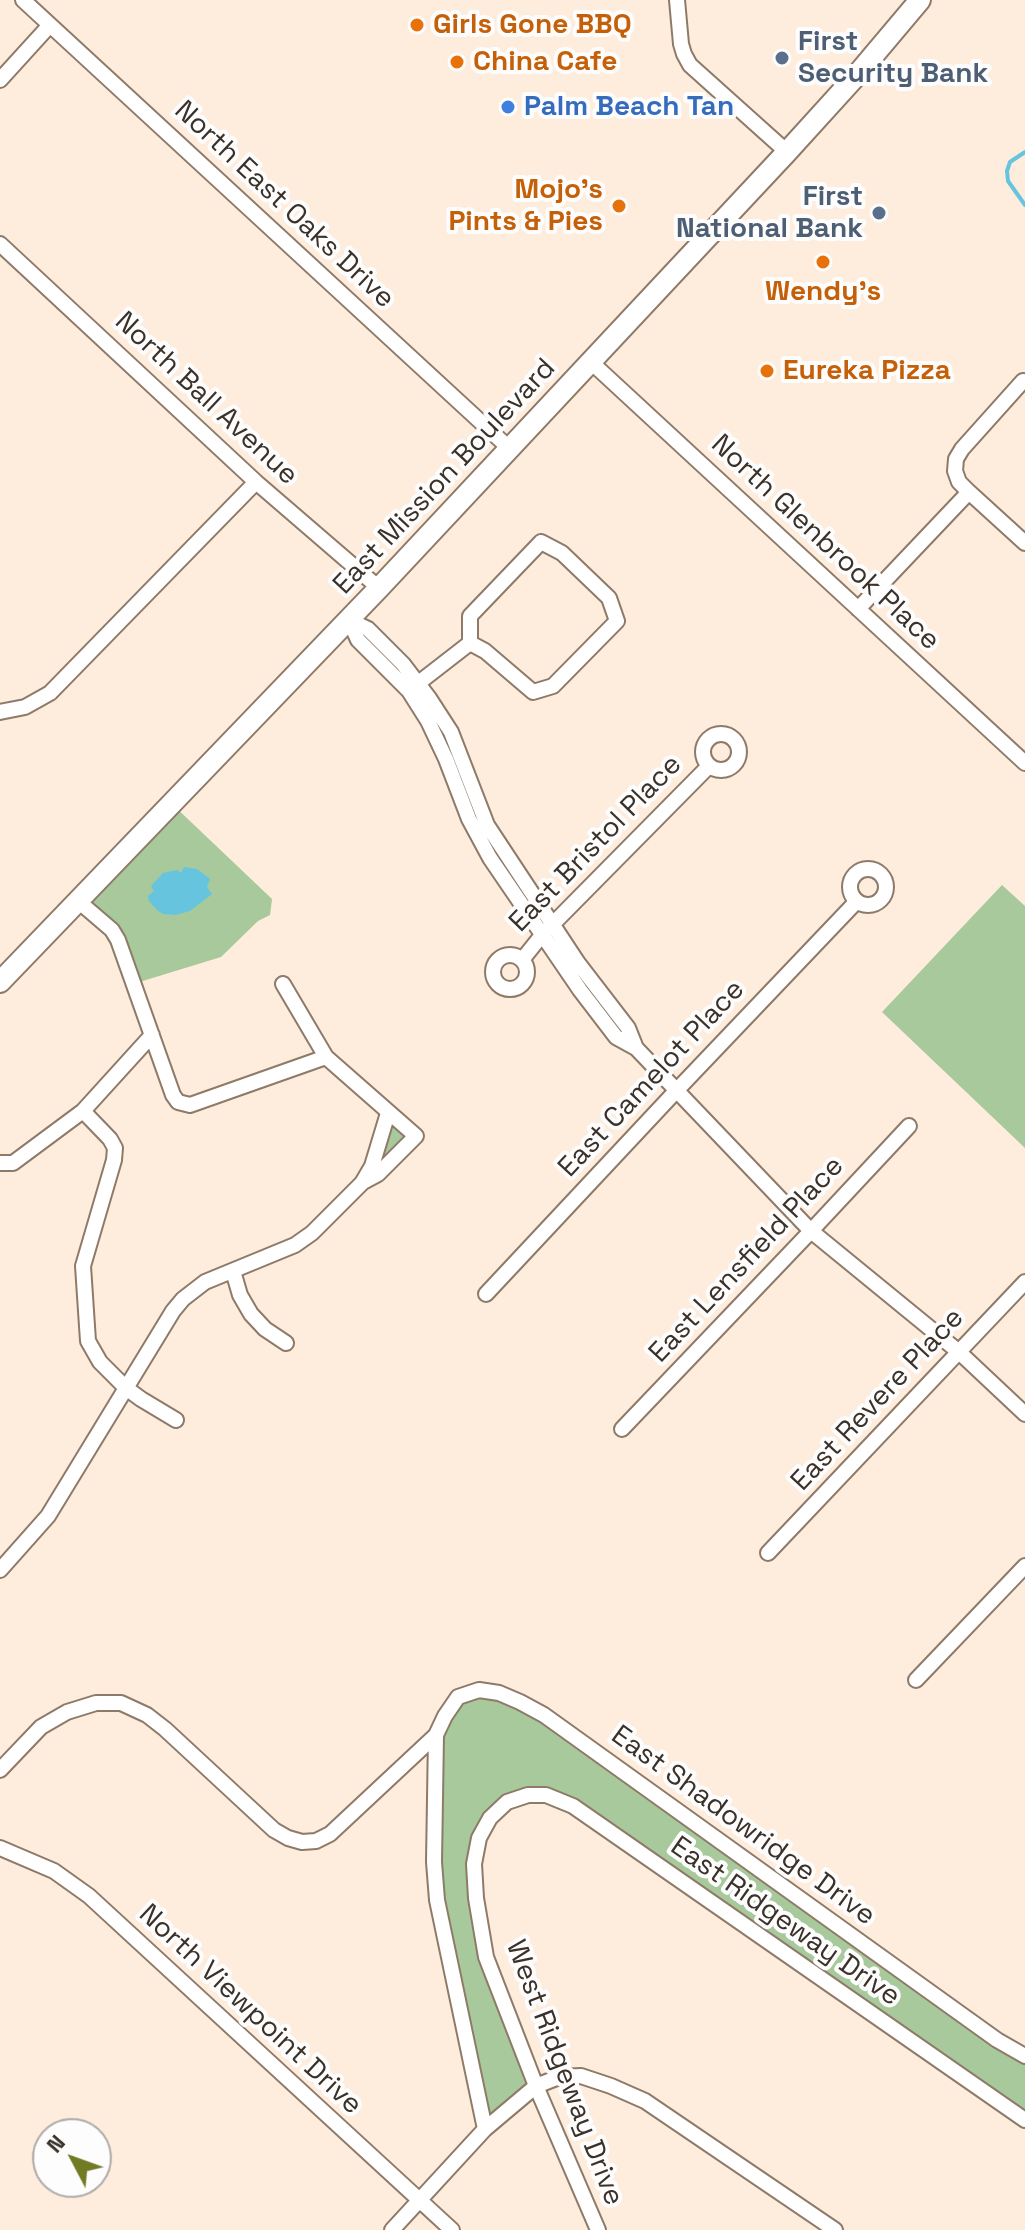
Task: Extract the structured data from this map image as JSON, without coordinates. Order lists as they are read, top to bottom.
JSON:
{
  "streets": {
    "main road": ["East Mission Boulevard"],
    "street": [
      "North East Oaks Drive",
      "North Ball Avenue",
      "North Glenbrook Place",
      "East Bristol Place",
      "East Camelot Place",
      "East Lensfield Place",
      "East Revere Place",
      "East Shadowridge Drive",
      "East Ridgeway Drive",
      "North Viewpoint Drive",
      "West Ridgeway Drive"
    ]
  },
  "crossings": [
    ["North East Oaks Drive", "East Mission Boulevard"],
    ["North Ball Avenue", "East Mission Boulevard"],
    ["East Mission Boulevard", "North Glenbrook Place"],
    ["East Ridgeway Drive", "West Ridgeway Drive"]
  ],
  "places": [
    "Girls Gone BBQ",
    "First Security Bank",
    "China Cafe",
    "Palm Beach Tan",
    "Mojo's Pints & Pies",
    "First National Bank",
    "Wendy's",
    "Eureka Pizza"
  ],
  "north": "top left"
}
